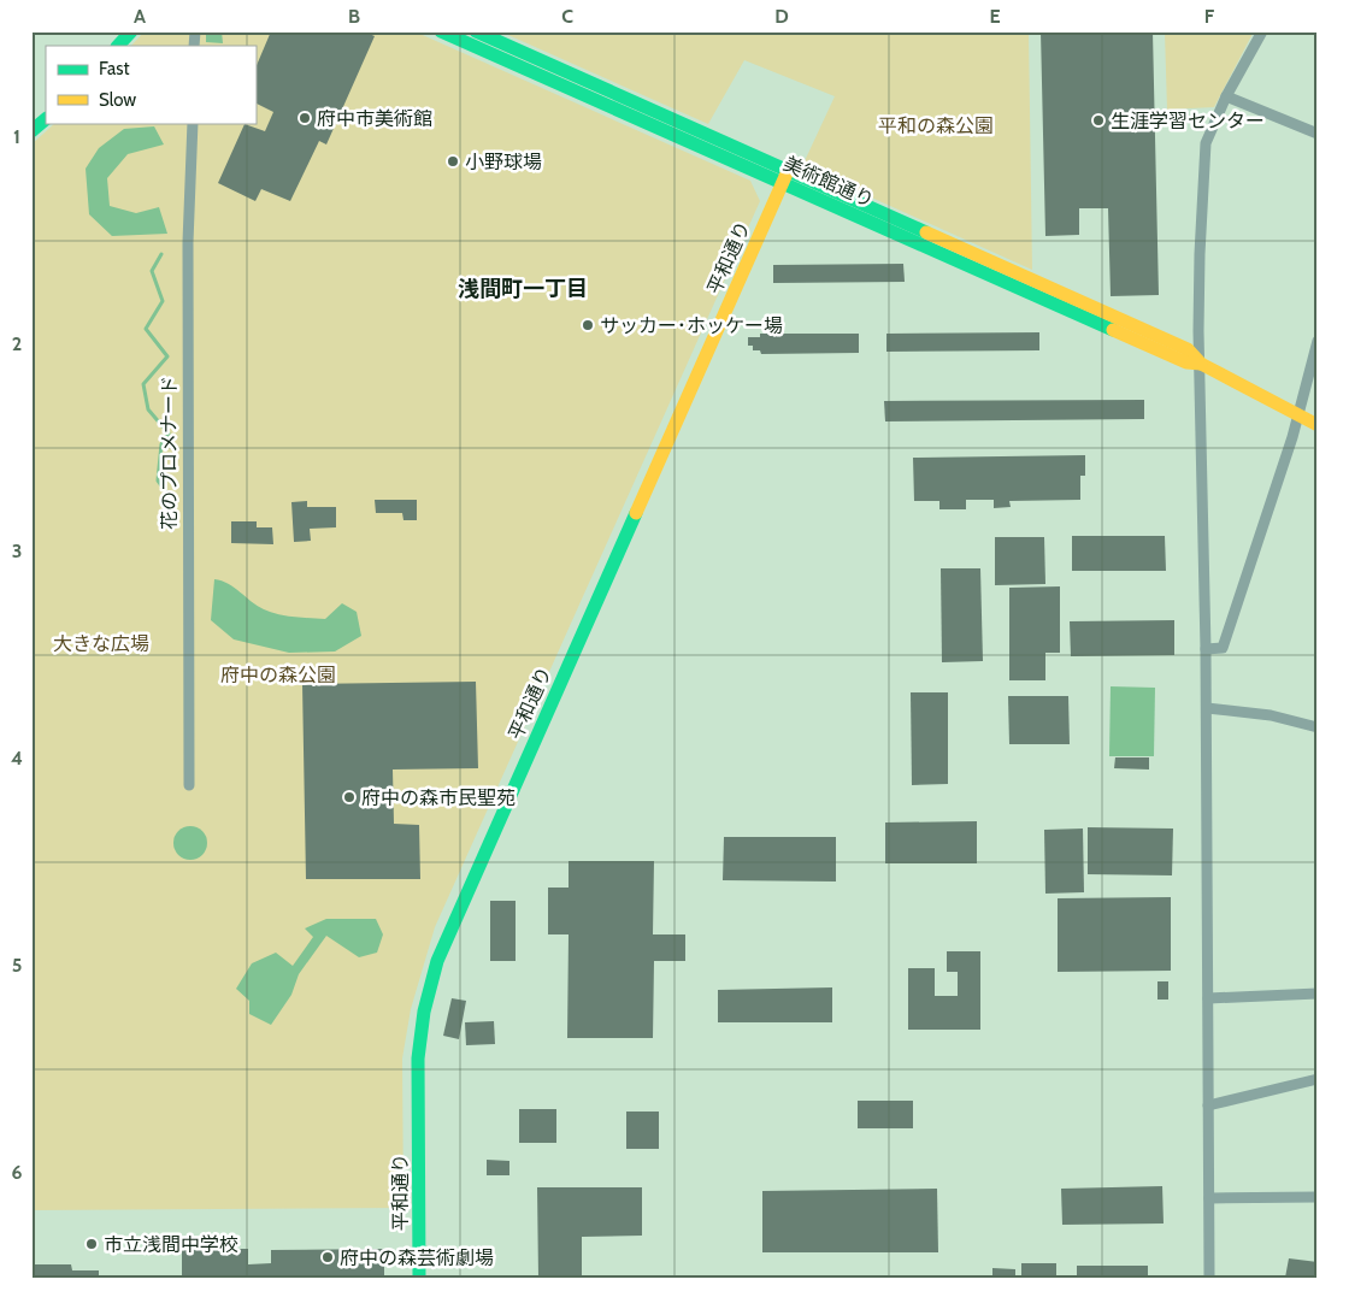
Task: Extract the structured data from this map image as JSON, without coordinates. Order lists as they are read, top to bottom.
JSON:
{
  "streets": {
    "street": ["美術館通り", "平和通り", "花のプロメナード"]
  },
  "crossings": [
    ["美術館通り", "平和通り"]
  ],
  "districts": ["浅間町一丁目"],
  "parks": ["平和の森公園", "大きな広場", "府中の森公園"],
  "places": [
    "府中市美術館",
    "生涯学習センター",
    "小野球場",
    "サッカー･ホッケー場",
    "府中の森市民聖苑",
    "市立浅間中学校",
    "府中の森芸術劇場"
  ],
  "legend": ["Fast", "Slow"],
  "grid": {
    "columns": [
      "A",
      "B",
      "C",
      "D",
      "E",
      "F"
    ],
    "rows": [
      "1",
      "2",
      "3",
      "4",
      "5",
      "6"
    ]
  }
}
